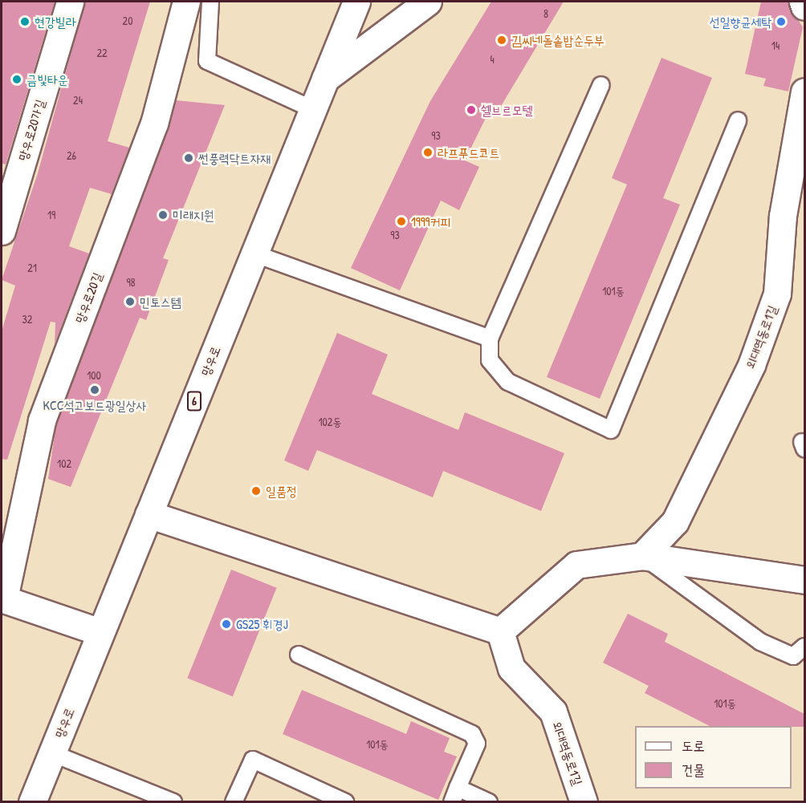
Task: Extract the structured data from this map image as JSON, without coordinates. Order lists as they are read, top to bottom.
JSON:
{
  "streets": {
    "street": [
      "망우로20가길",
      "망우로20길",
      "외대역동로1길",
      "망우로",
      "6"
    ]
  },
  "crossings": [
    ["망우로20길", "망우로"]
  ],
  "places": [
    "현강빌라",
    "선일향균세탁",
    "김씨네돌솥밥순두부",
    "금빛타운",
    "쉘브르모텔",
    "라프푸드코트",
    "썬풍력닥트자재",
    "미래지원",
    "1999커피",
    "민토스템",
    "KCC석고보드광일상사",
    "일품정",
    "GS25 휘경J"
  ],
  "house_numbers": [
    "8",
    "20",
    "14",
    "22",
    "4",
    "24",
    "93",
    "26",
    "19",
    "93",
    "21",
    "98",
    "101동",
    "32",
    "100",
    "102동",
    "102",
    "101동",
    "101동"
  ],
  "legend": ["도로", "건물"]
}
